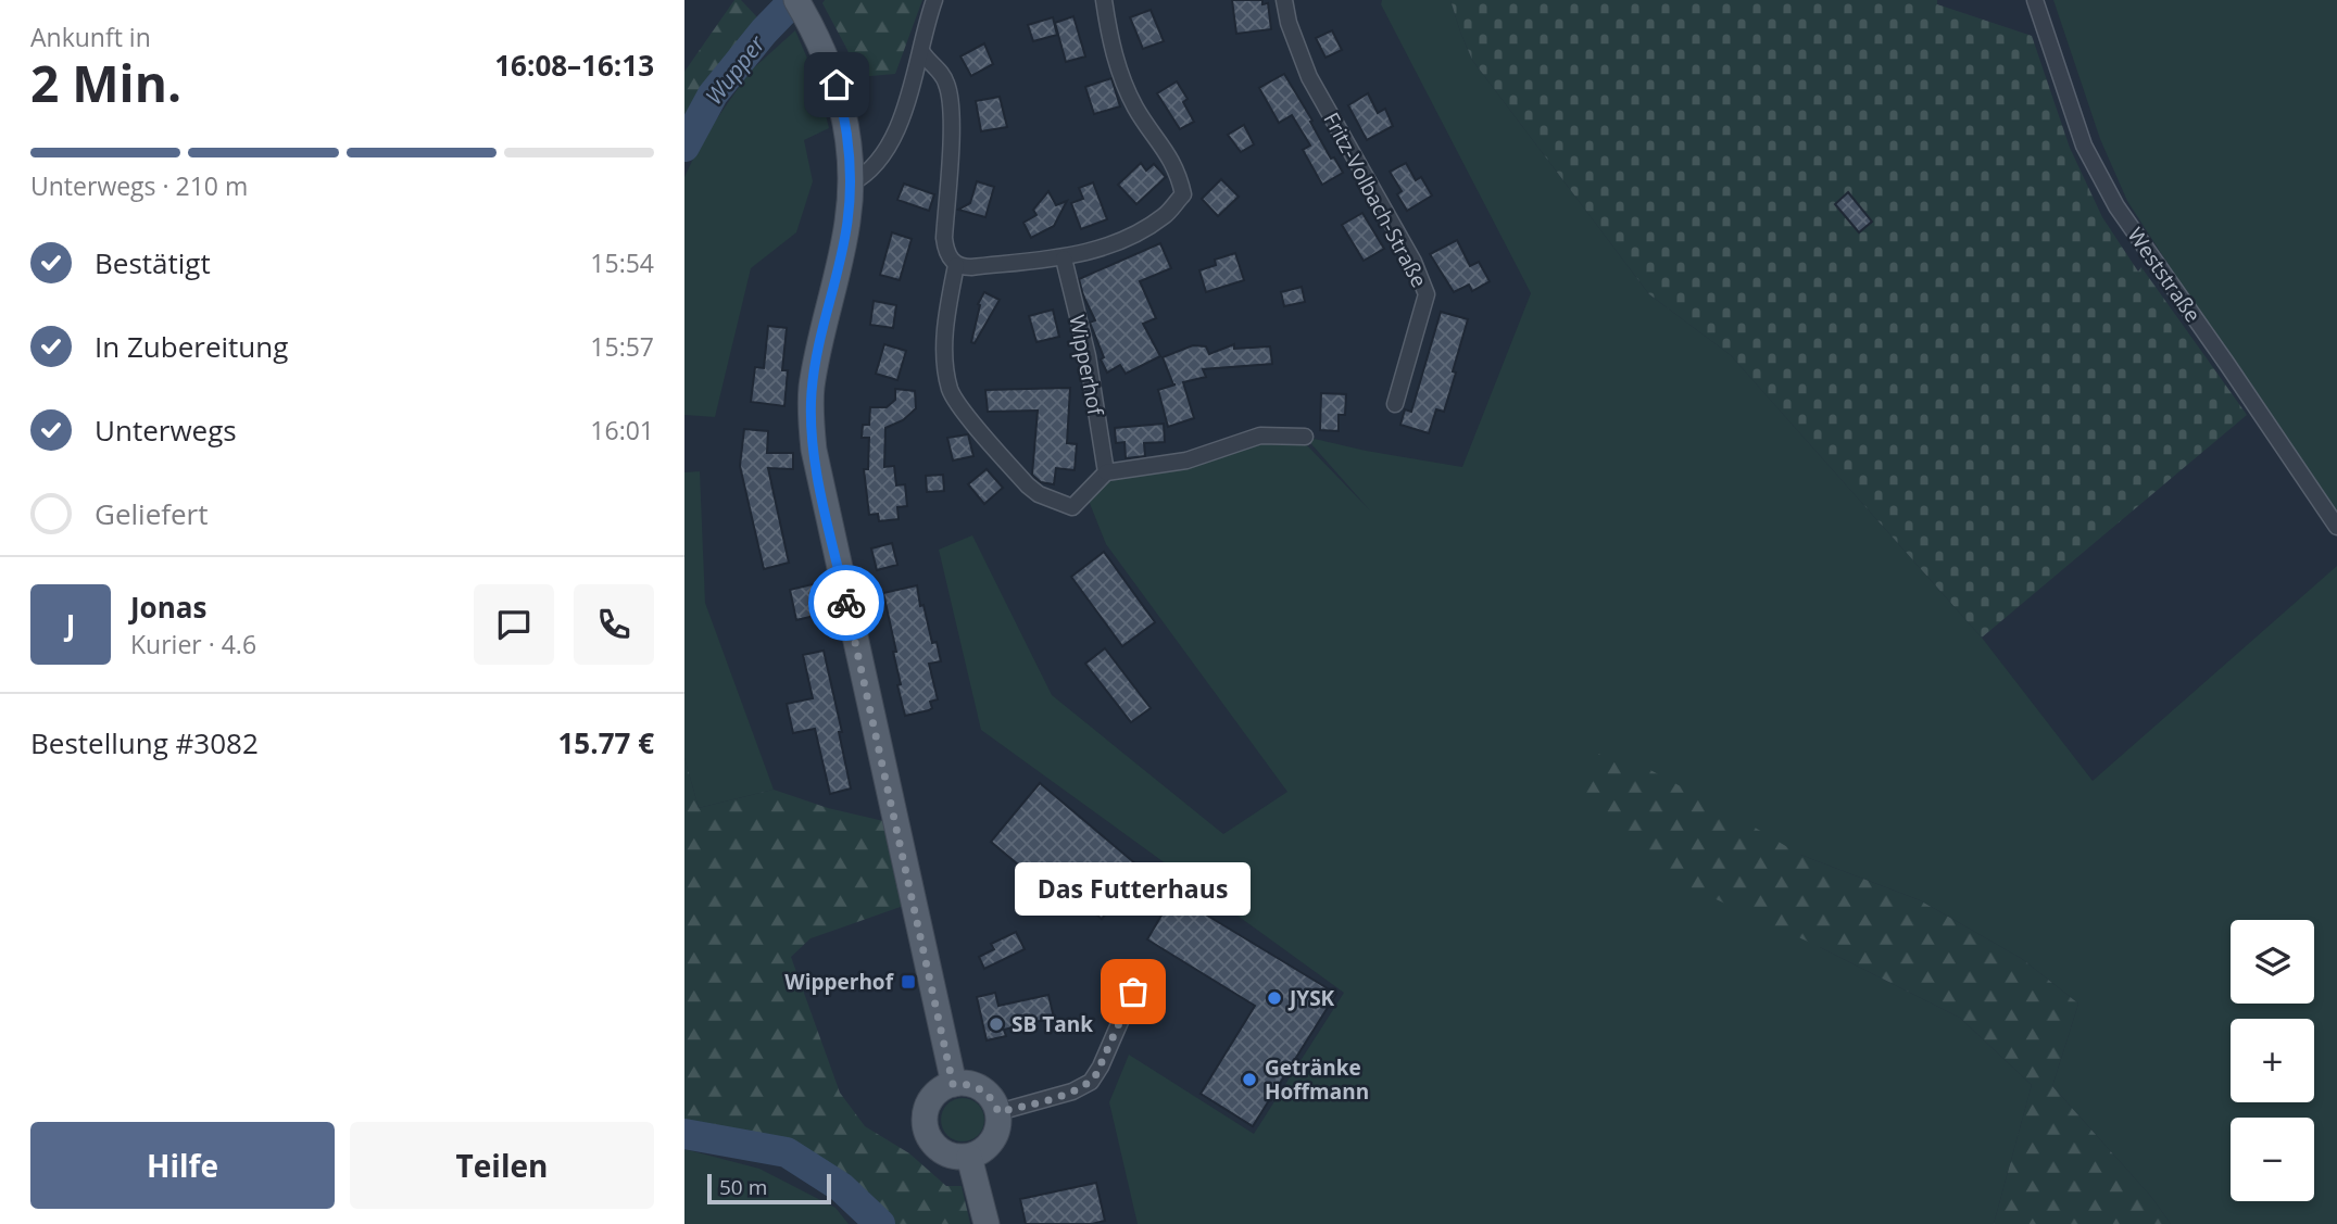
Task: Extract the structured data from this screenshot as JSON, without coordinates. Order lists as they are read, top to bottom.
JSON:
{
  "streets": {
    "street": ["Fritz-Volbach-Straße", "Weststraße", "Wipperhof"]
  },
  "water": ["Wupper"],
  "places": {
    "transit": ["Wipperhof"],
    "other": [
      "Das Futterhaus",
      "JYSK",
      "SB Tank",
      "Getränke Hoffmann"
    ]
  },
  "scale_bar": "50 m",
  "page": {
    "heading": ["2 Min.", "Ankunft in", "16:08–16:13"],
    "panel": [
      "Jonas",
      "Kurier · 4.6",
      "Bestellung #3082",
      "15.77 €"
    ],
    "bar": "Unterwegs · 210 m",
    "list": [
      ["Bestätigt", "15:54"],
      ["In Zubereitung", "15:57"],
      ["Unterwegs", "16:01"],
      "Geliefert"
    ],
    "round": "J",
    "bubble": "Das Futterhaus",
    "map_buttons": ["+", "−"],
    "buttons": ["Hilfe", "Teilen"],
    "scale": "50 m"
  }
}
